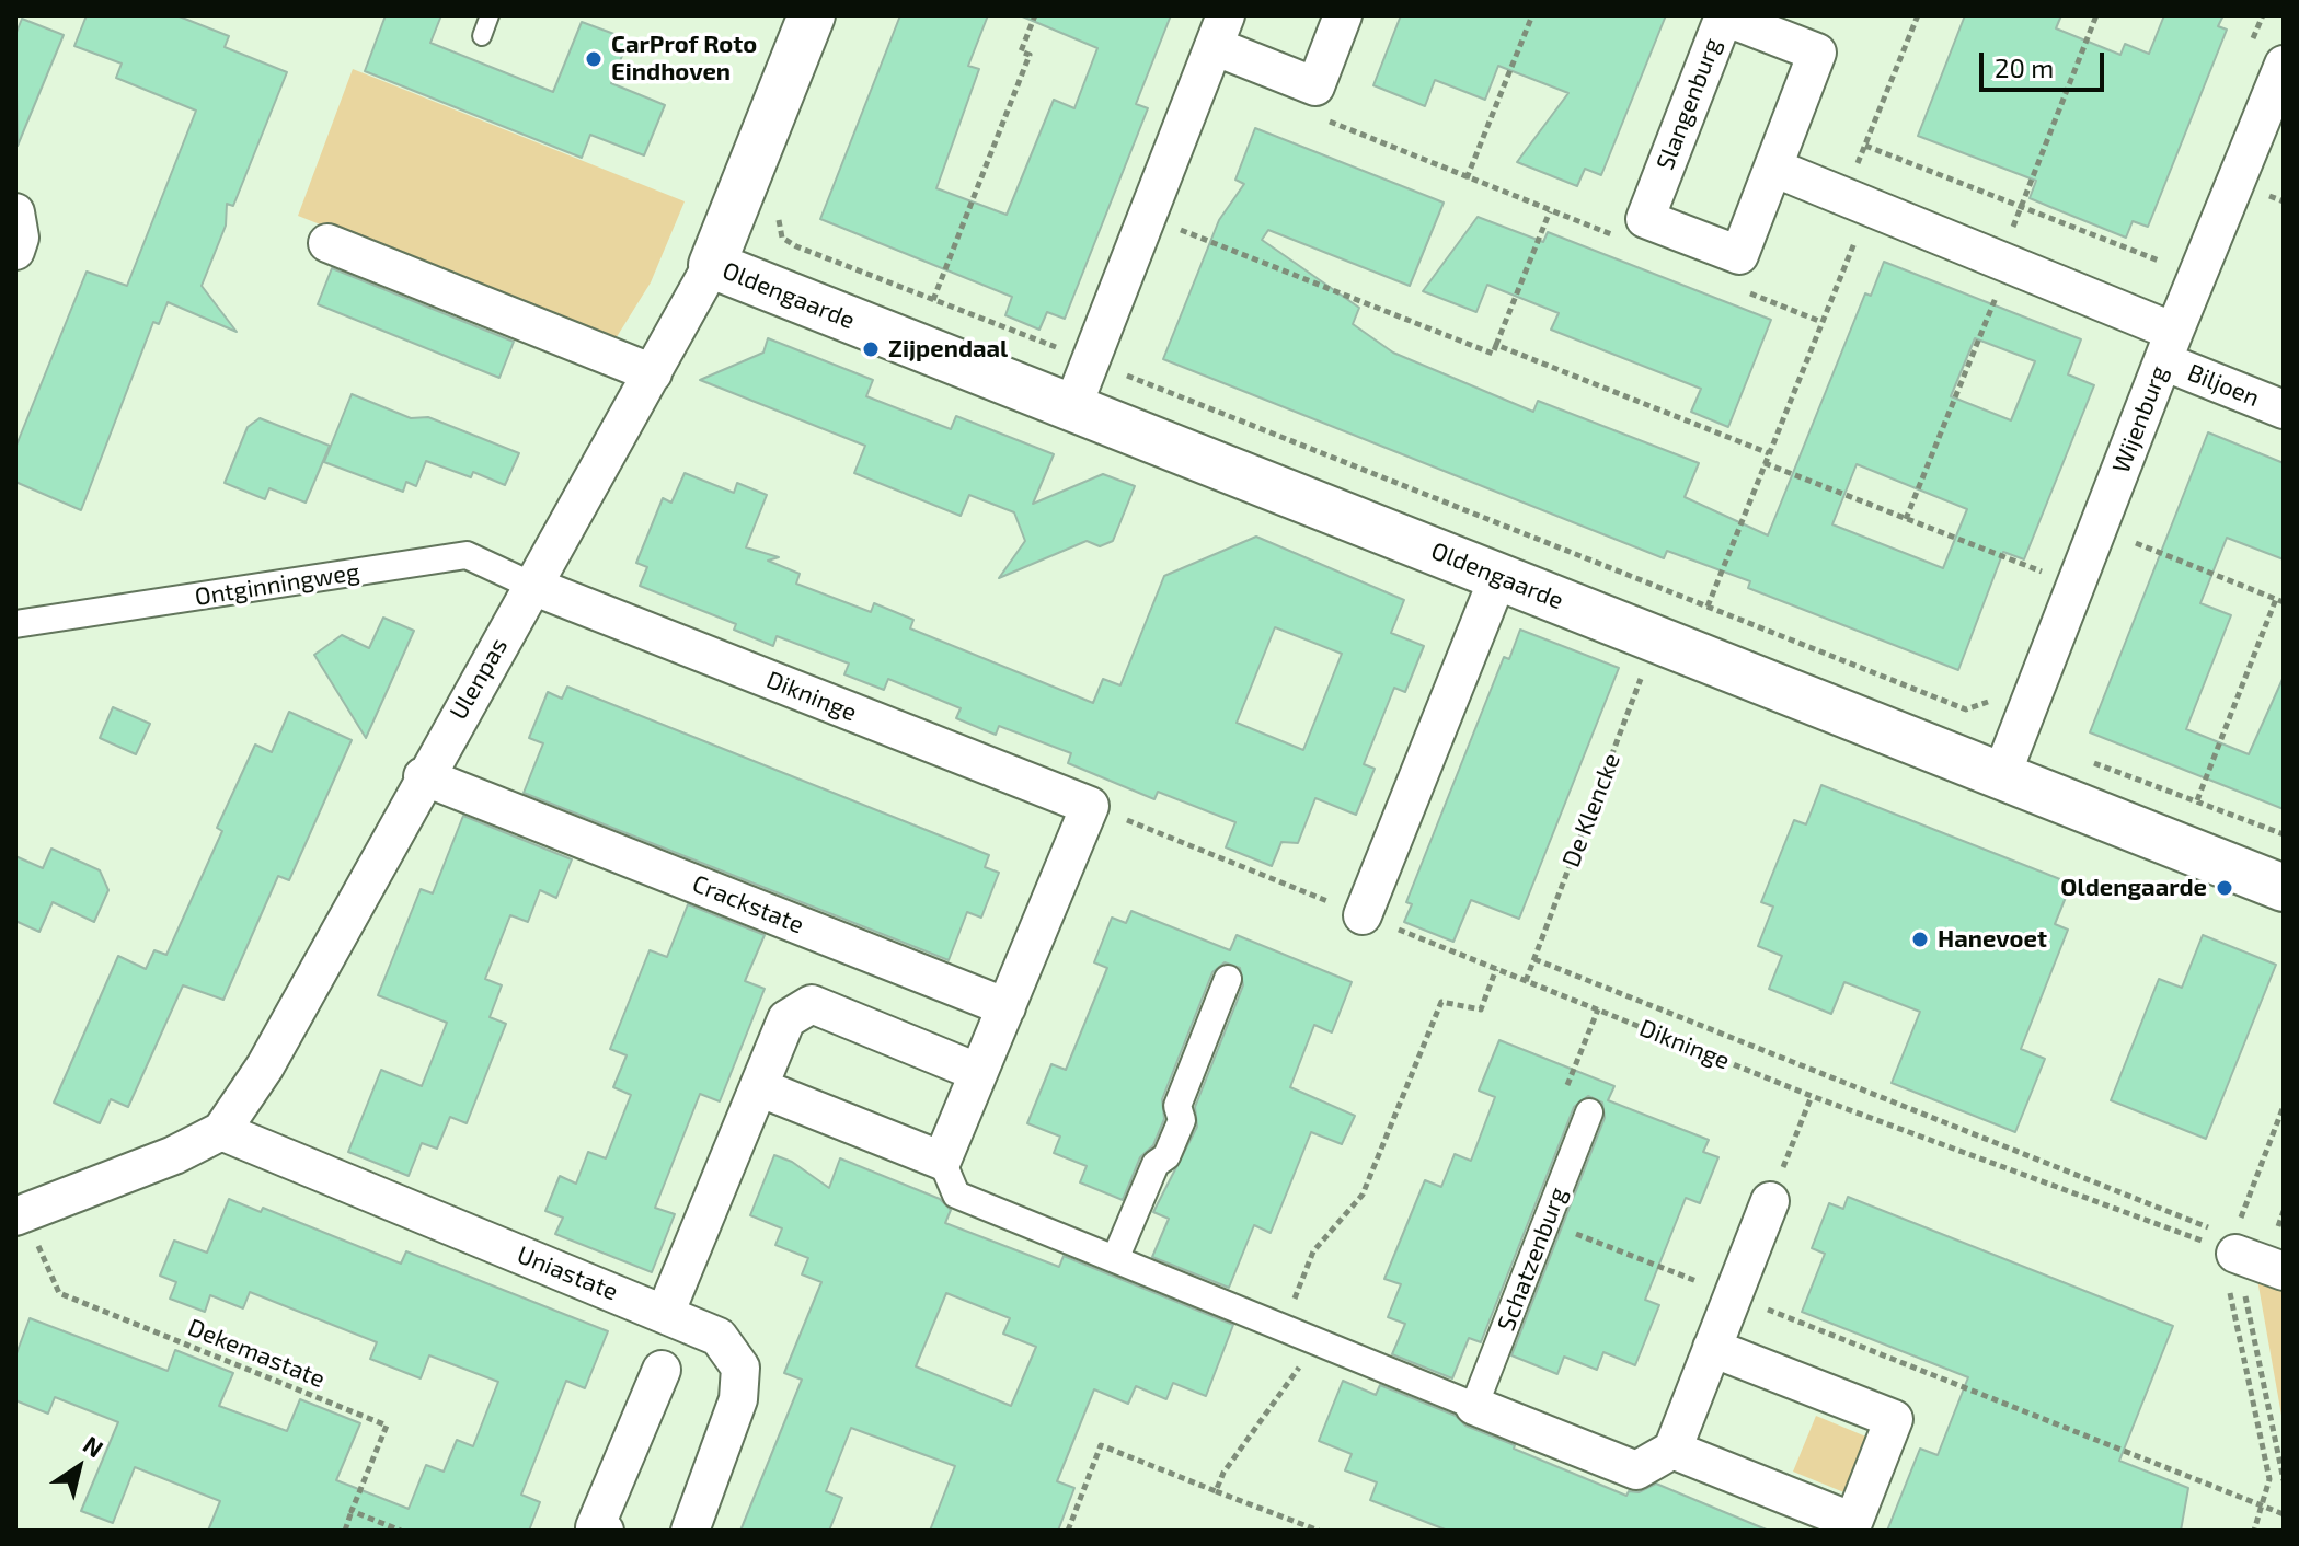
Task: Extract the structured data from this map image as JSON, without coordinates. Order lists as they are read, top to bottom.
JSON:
{
  "streets": {
    "street": [
      "Slangenburg",
      "Oldengaarde",
      "Biljoen",
      "Wijenburg",
      "Ontginningweg",
      "Ulenpas",
      "Dikninge",
      "Crackstate",
      "Schatzenburg",
      "Uniastate"
    ],
    "path": ["De Klencke", "Dekemastate"]
  },
  "crossings": [
    ["Oldengaarde", "Wijenburg"],
    ["Oldengaarde", "Ulenpas"],
    ["Oldengaarde", "De Klencke"],
    ["Biljoen", "Wijenburg"],
    ["Ontginningweg", "Ulenpas"],
    ["Ontginningweg", "Dikninge"],
    ["Ulenpas", "Dikninge"],
    ["Ulenpas", "Crackstate"],
    ["Ulenpas", "Uniastate"],
    ["Ulenpas", "Dekemastate"],
    ["Dikninge", "De Klencke"]
  ],
  "places": [
    "CarProf Roto Eindhoven",
    "Zijpendaal",
    "Oldengaarde",
    "Hanevoet"
  ],
  "scale_bar": "20 m",
  "north": "top right"
}
